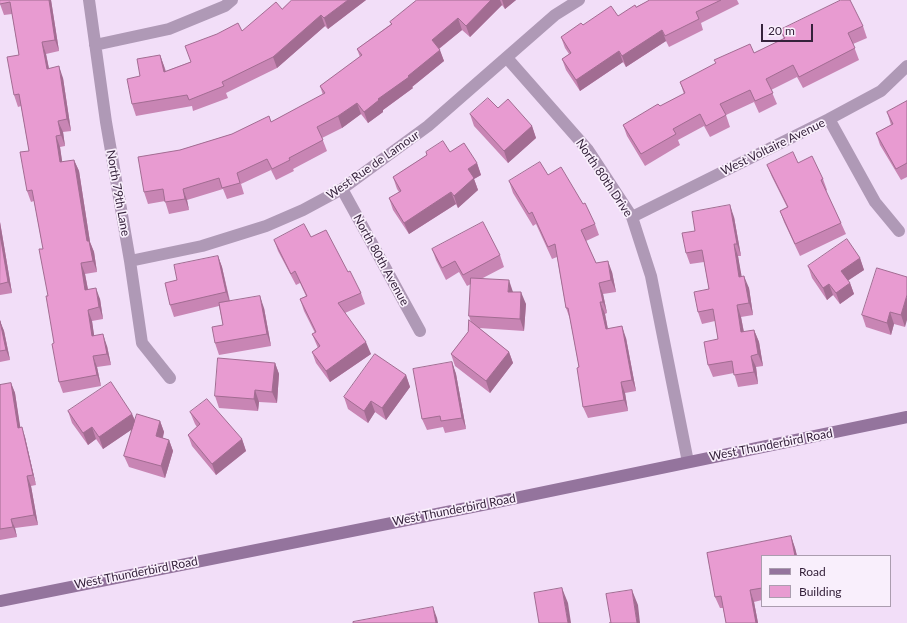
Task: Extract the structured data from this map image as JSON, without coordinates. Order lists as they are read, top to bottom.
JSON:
{
  "streets": {
    "main road": ["West Thunderbird Road"],
    "street": [
      "West Voltaire Avenue",
      "West Rue de Lamour",
      "North 80th Drive",
      "North 79th Lane",
      "North 80th Avenue"
    ]
  },
  "crossings": [
    ["West Voltaire Avenue", "North 80th Drive"],
    ["West Rue de Lamour", "North 80th Drive"],
    ["West Rue de Lamour", "North 79th Lane"],
    ["West Rue de Lamour", "North 80th Avenue"],
    ["North 80th Drive", "West Thunderbird Road"]
  ],
  "legend": ["Road", "Building"],
  "scale_bar": "20 m"
}
